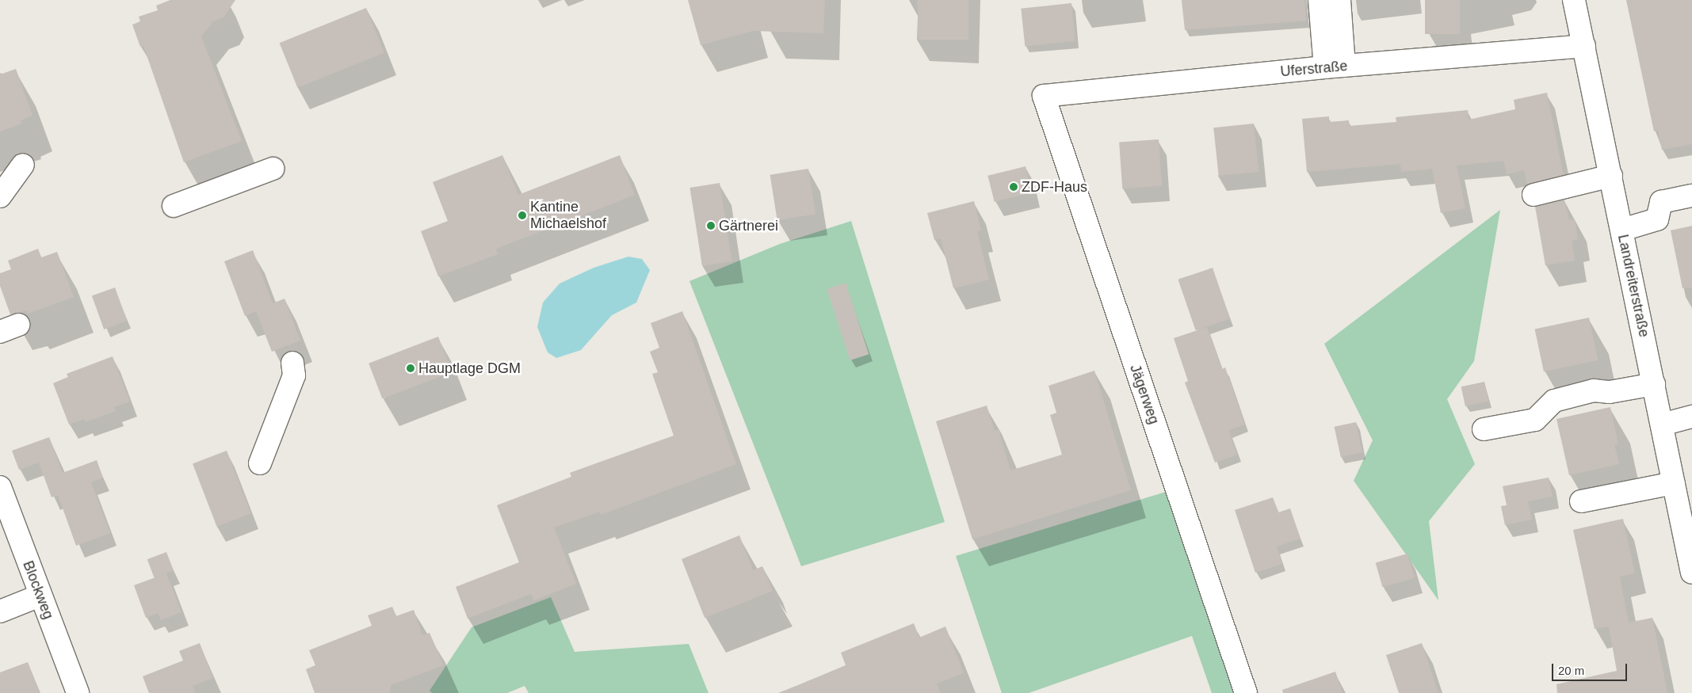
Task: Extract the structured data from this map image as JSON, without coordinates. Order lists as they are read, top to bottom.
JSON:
{
  "streets": {
    "street": [
      "Uferstraße",
      "Landreiterstraße",
      "Jägerweg",
      "Blockweg"
    ]
  },
  "crossings": [
    ["Uferstraße", "Landreiterstraße"],
    ["Uferstraße", "Jägerweg"]
  ],
  "places": [
    "ZDF-Haus",
    "Kantine Michaelshof",
    "Gärtnerei",
    "Hauptlage DGM"
  ],
  "scale_bar": "20 m"
}
